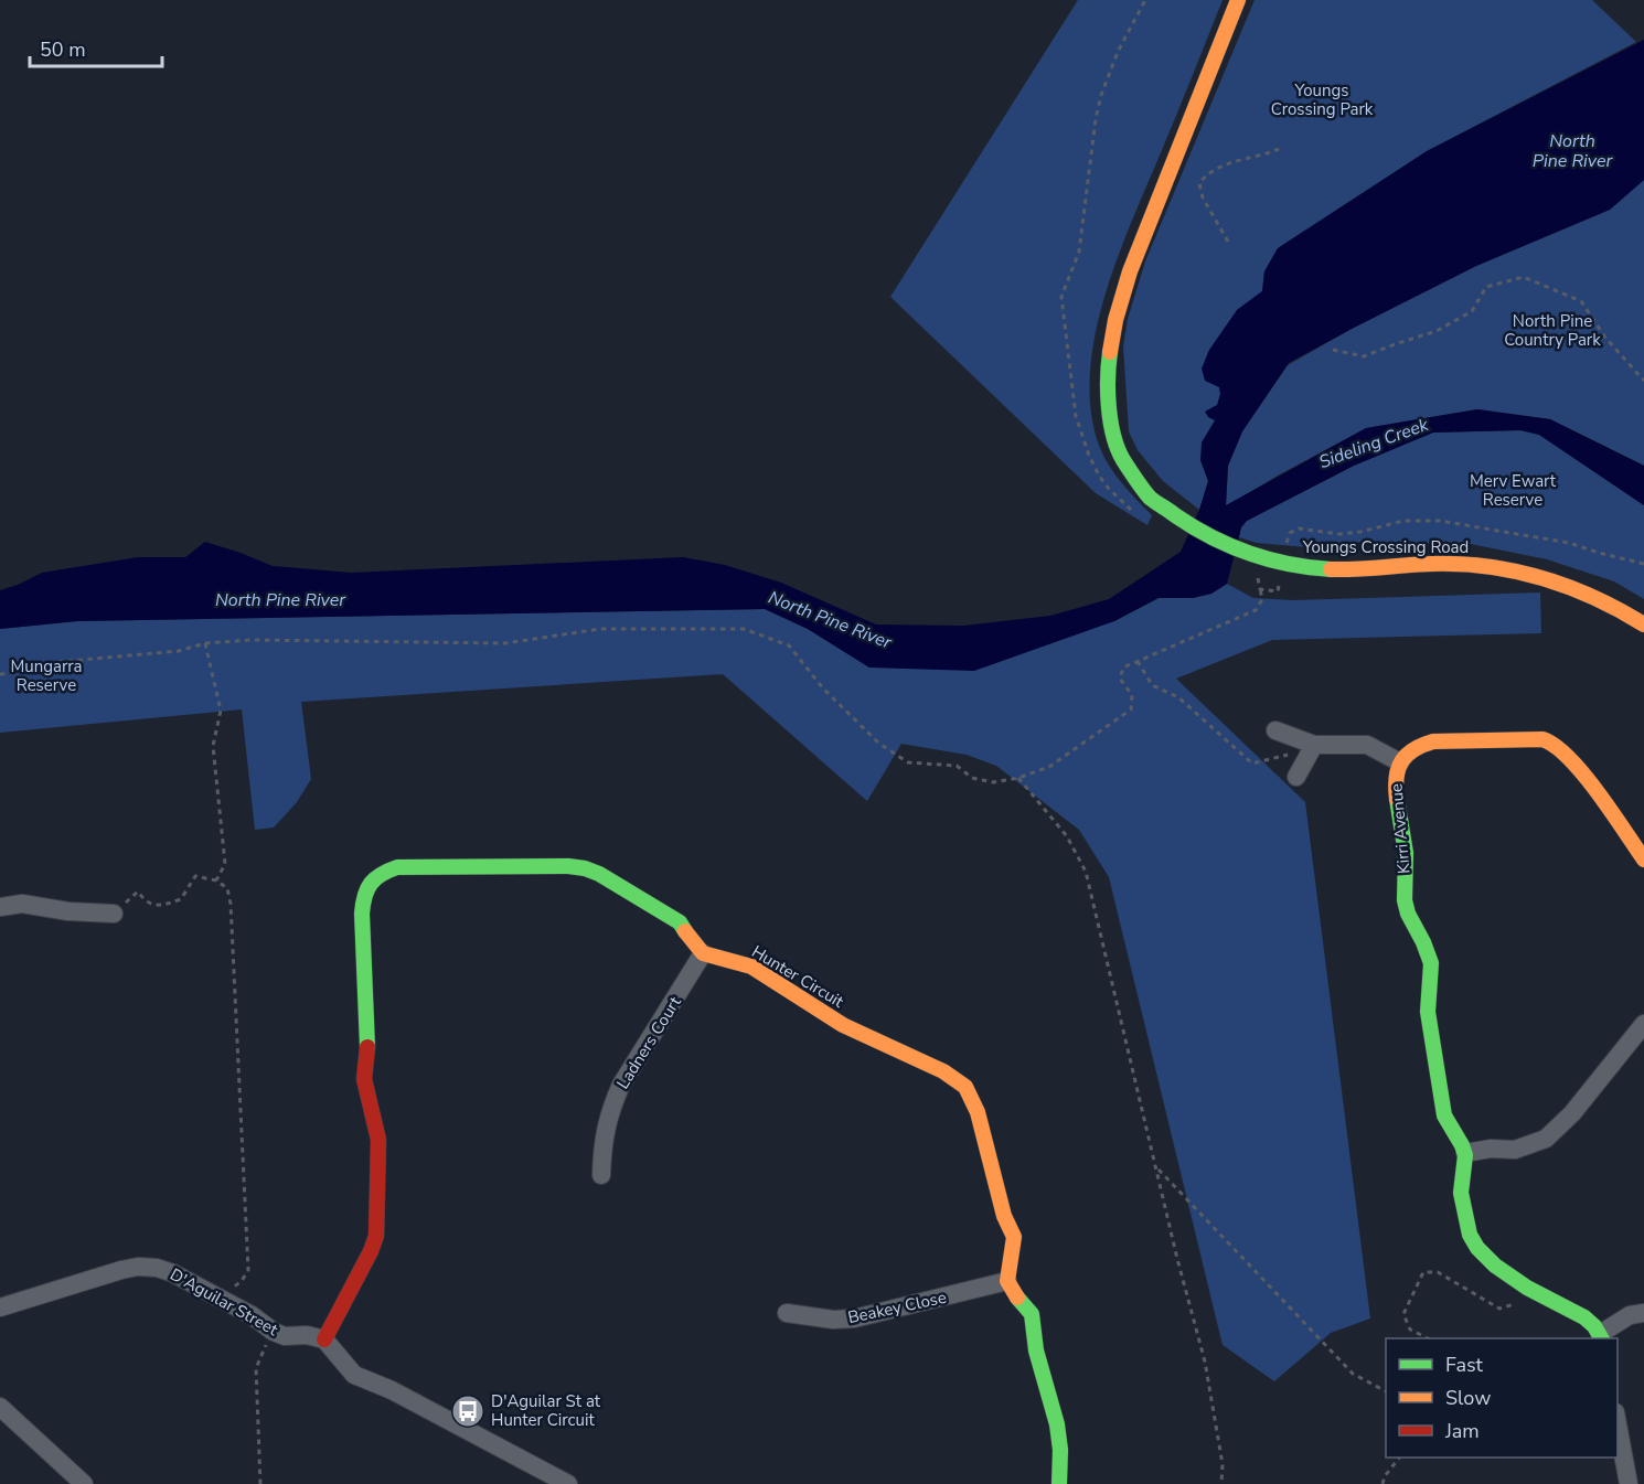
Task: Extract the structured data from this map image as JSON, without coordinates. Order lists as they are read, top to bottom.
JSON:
{
  "streets": {
    "street": [
      "Youngs Crossing Road",
      "Kirri Avenue",
      "Hunter Circuit",
      "Ladners Court",
      "D'Aguilar Street",
      "Beakey Close"
    ]
  },
  "crossings": [
    ["Hunter Circuit", "Ladners Court"],
    ["Hunter Circuit", "Beakey Close"]
  ],
  "water": ["North Pine River", "Sideling Creek"],
  "parks": [
    "Youngs Crossing Park",
    "North Pine Country Park",
    "Merv Ewart Reserve",
    "Mungarra Reserve"
  ],
  "places": {
    "bus stop": ["D'Aguilar St at Hunter Circuit"]
  },
  "legend": ["Fast", "Slow", "Jam"],
  "scale_bar": "50 m"
}
